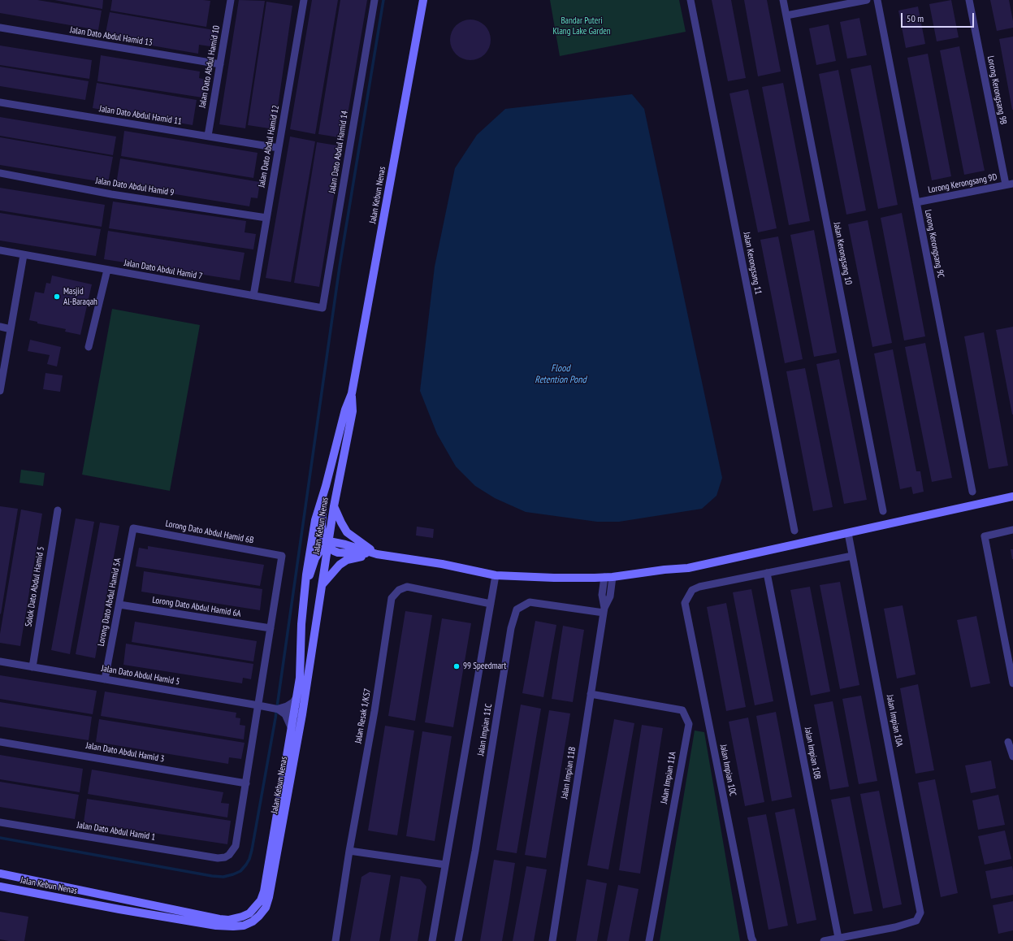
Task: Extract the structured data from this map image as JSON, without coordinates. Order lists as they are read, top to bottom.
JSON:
{
  "streets": {
    "street": [
      "Jalan Dato Abdul Hamid 13",
      "Jalan Dato Abdul Hamid 10",
      "Lorong Kerongsang 9B",
      "Jalan Dato Abdul Hamid 11",
      "Jalan Dato Abdul Hamid 12",
      "Jalan Dato Abdul Hamid 14",
      "Lorong Kerongsang 9D",
      "Jalan Dato Abdul Hamid 9",
      "Jalan Kebun Nenas",
      "Lorong Kerongsang 9C",
      "Jalan Kerongsang 10",
      "Jalan Kerongsang 11",
      "Jalan Dato Abdul Hamid 7",
      "Lorong Dato Abdul Hamid 6B",
      "Solok Dato Abdul Hamid 5",
      "Lorong Dato Abdul Hamid 5A",
      "Lorong Dato Abdul Hamid 6A",
      "Jalan Dato Abdul Hamid 5",
      "Jalan Resak 1/KS7",
      "Jalan Impian 10A",
      "Jalan Impian 11C",
      "Jalan Dato Abdul Hamid 3",
      "Jalan Impian 10B",
      "Jalan Impian 10C",
      "Jalan Impian 11B",
      "Jalan Impian 11A",
      "Jalan Dato Abdul Hamid 1"
    ]
  },
  "crossings": [
    ["Jalan Dato Abdul Hamid 13", "Jalan Dato Abdul Hamid 10"],
    ["Jalan Dato Abdul Hamid 10", "Jalan Dato Abdul Hamid 11"],
    ["Lorong Kerongsang 9B", "Lorong Kerongsang 9D"],
    ["Jalan Dato Abdul Hamid 11", "Jalan Dato Abdul Hamid 12"],
    ["Jalan Dato Abdul Hamid 12", "Jalan Dato Abdul Hamid 9"],
    ["Jalan Dato Abdul Hamid 12", "Jalan Dato Abdul Hamid 7"],
    ["Jalan Dato Abdul Hamid 14", "Jalan Dato Abdul Hamid 7"],
    ["Lorong Kerongsang 9D", "Lorong Kerongsang 9C"],
    ["Jalan Kebun Nenas", "Jalan Dato Abdul Hamid 5"],
    ["Lorong Dato Abdul Hamid 6B", "Lorong Dato Abdul Hamid 5A"],
    ["Lorong Dato Abdul Hamid 6B", "Lorong Dato Abdul Hamid 6A"],
    ["Solok Dato Abdul Hamid 5", "Jalan Dato Abdul Hamid 5"],
    ["Lorong Dato Abdul Hamid 5A", "Lorong Dato Abdul Hamid 6A"],
    ["Lorong Dato Abdul Hamid 5A", "Jalan Dato Abdul Hamid 5"],
    ["Jalan Impian 10A", "Jalan Impian 10B"],
    ["Jalan Impian 11C", "Jalan Impian 11B"],
    ["Jalan Dato Abdul Hamid 3", "Jalan Dato Abdul Hamid 1"],
    ["Jalan Impian 10B", "Jalan Impian 10C"],
    ["Jalan Impian 11B", "Jalan Impian 11A"]
  ],
  "water": ["Flood Retention Pond"],
  "parks": ["Bandar Puteri Klang Lake Garden"],
  "places": ["Masjid Al-Baraqah", "99 Speedmart"],
  "scale_bar": "50 m"
}
